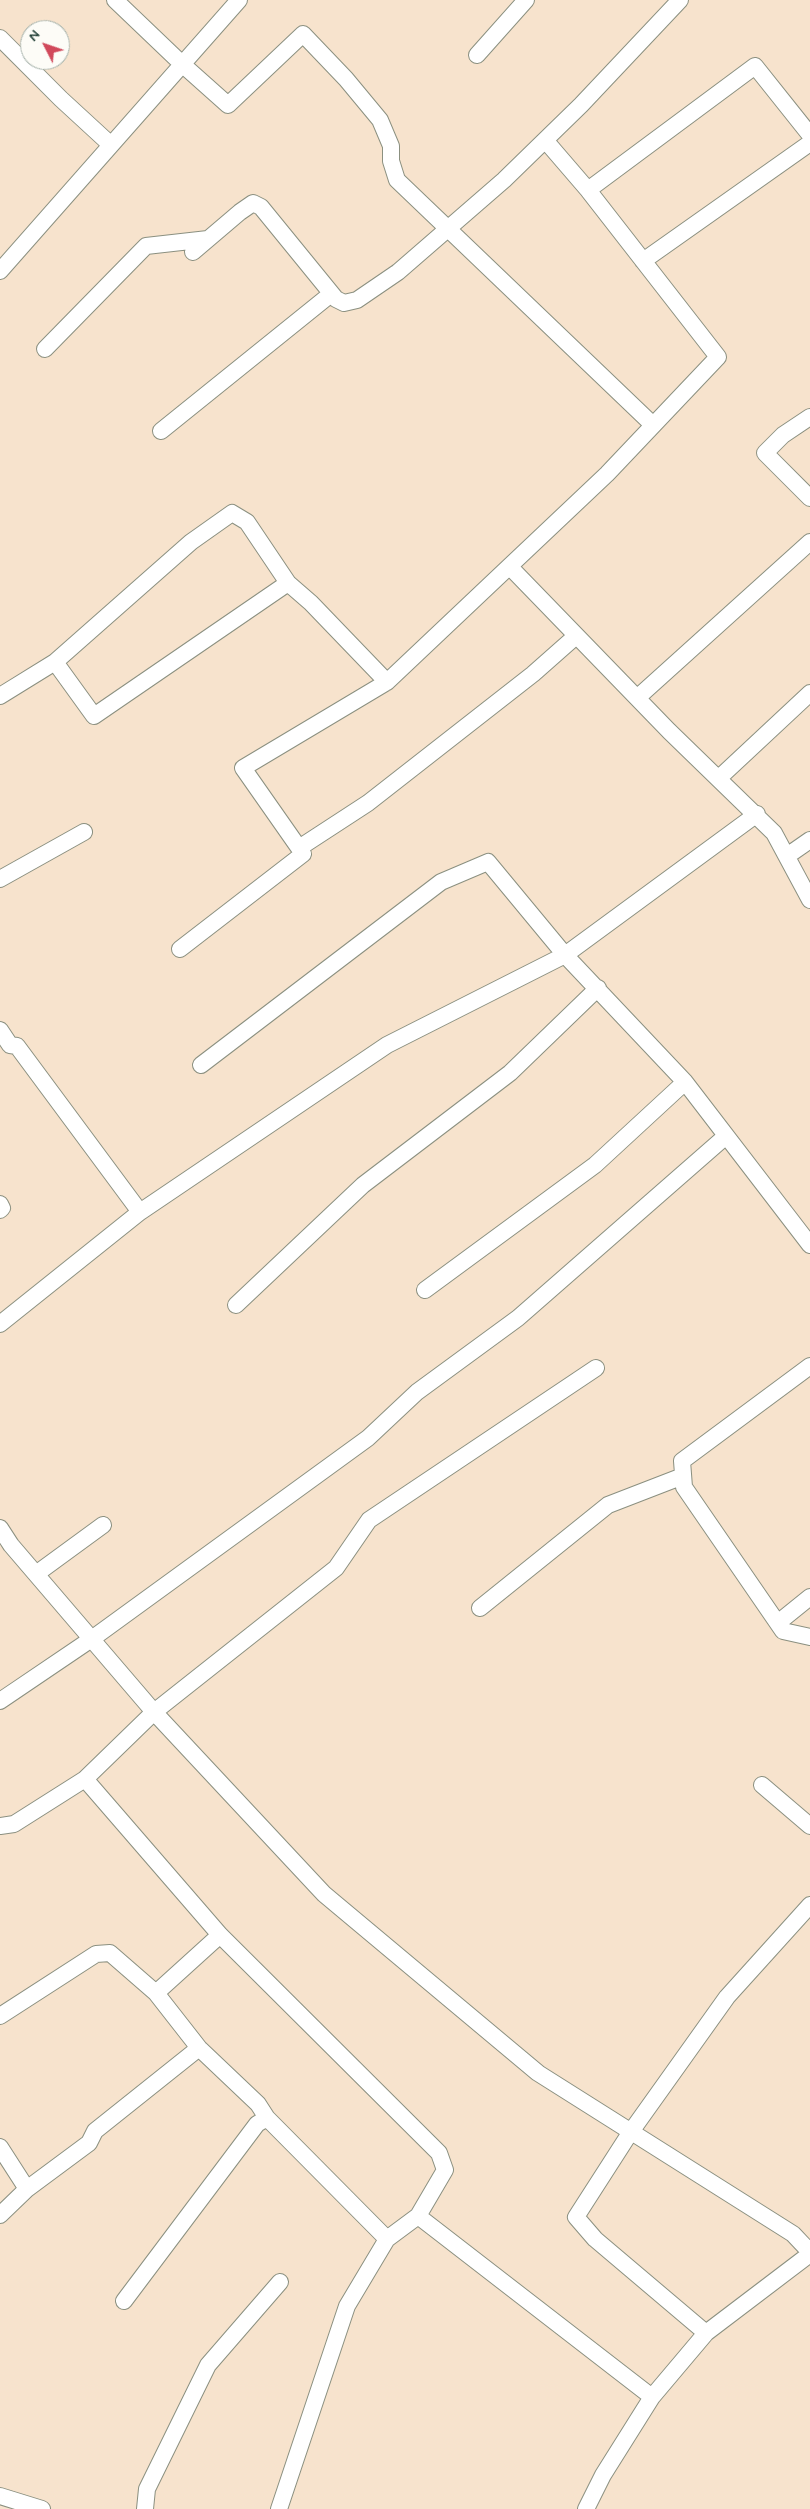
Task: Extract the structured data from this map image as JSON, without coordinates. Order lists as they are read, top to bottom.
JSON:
{
  "north": "top left"
}
